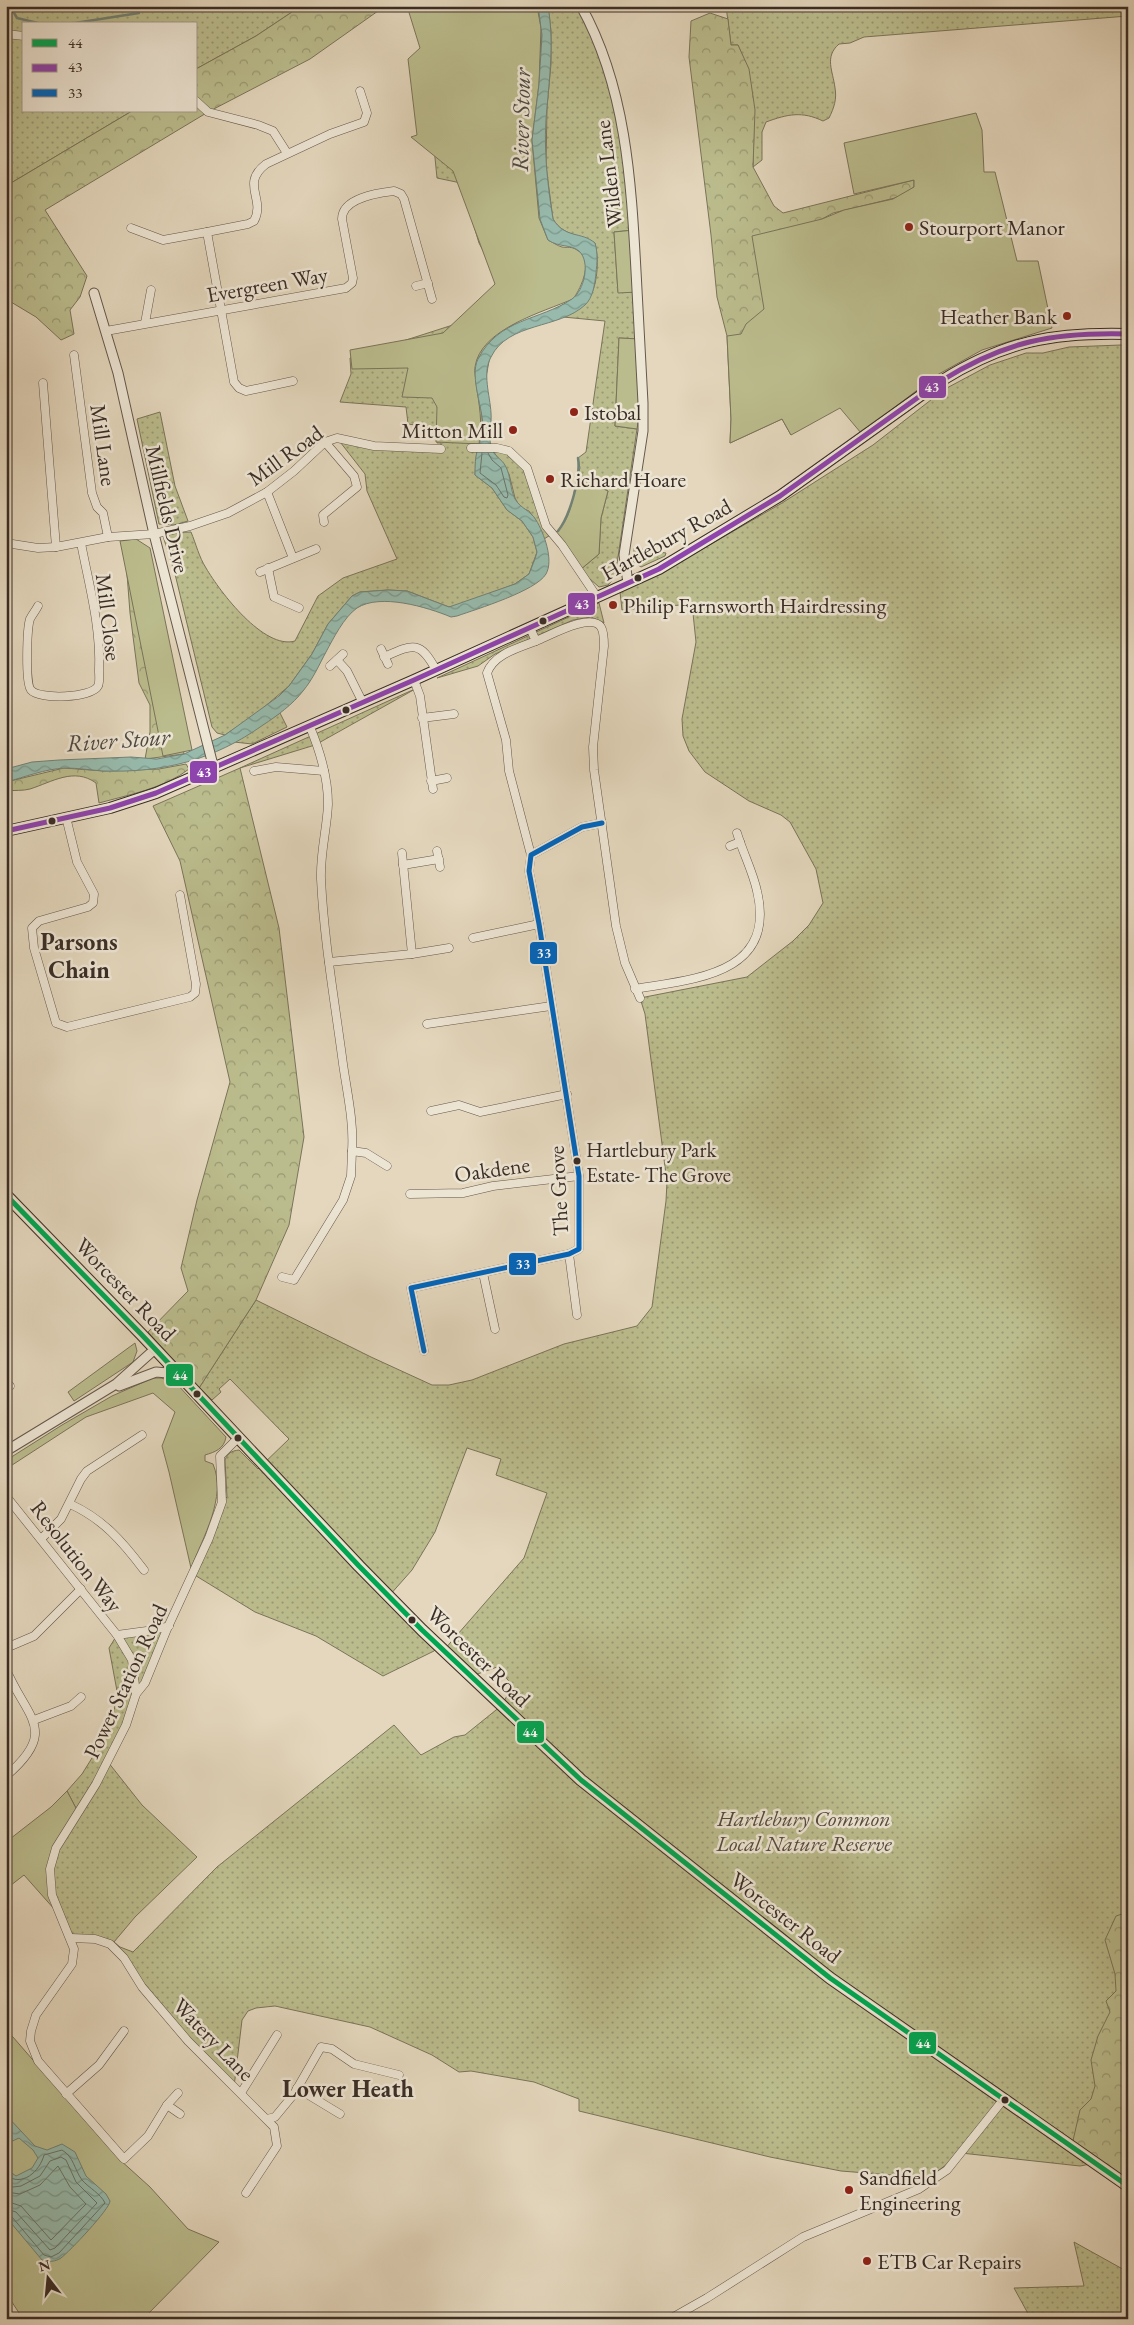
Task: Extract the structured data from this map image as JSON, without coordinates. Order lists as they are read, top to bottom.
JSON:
{
  "streets": {
    "main road": ["Hartlebury Road", "Worcester Road"],
    "street": [
      "Wilden Lane",
      "Evergreen Way",
      "Mill Lane",
      "Mill Road",
      "Millfields Drive",
      "Mill Close",
      "Oakdene",
      "The Grove",
      "Resolution Way",
      "Power Station Road",
      "Watery Lane"
    ]
  },
  "crossings": [
    ["Wilden Lane", "Hartlebury Road"],
    ["Evergreen Way", "Millfields Drive"],
    ["Mill Lane", "Mill Road"],
    ["Mill Road", "Millfields Drive"],
    ["Mill Road", "Mill Close"],
    ["Millfields Drive", "Hartlebury Road"],
    ["Oakdene", "The Grove"],
    ["Worcester Road", "Power Station Road"],
    ["Resolution Way", "Power Station Road"],
    ["Power Station Road", "Watery Lane"]
  ],
  "districts": ["Parsons Chain", "Lower Heath"],
  "water": ["River Stour"],
  "parks": ["Hartlebury Common Local Nature Reserve"],
  "places": [
    "Stourport Manor",
    "Heather Bank",
    "Istobal",
    "Mitton Mill",
    "Richard Hoare",
    "Philip Farnsworth Hairdressing",
    "Hartlebury Park Estate- The Grove",
    "Sandfield Engineering",
    "ETB Car Repairs"
  ],
  "lines": ["transit line 43", "transit line 33", "transit line 44"],
  "legend": ["44", "43", "33"],
  "north": "top"
}
